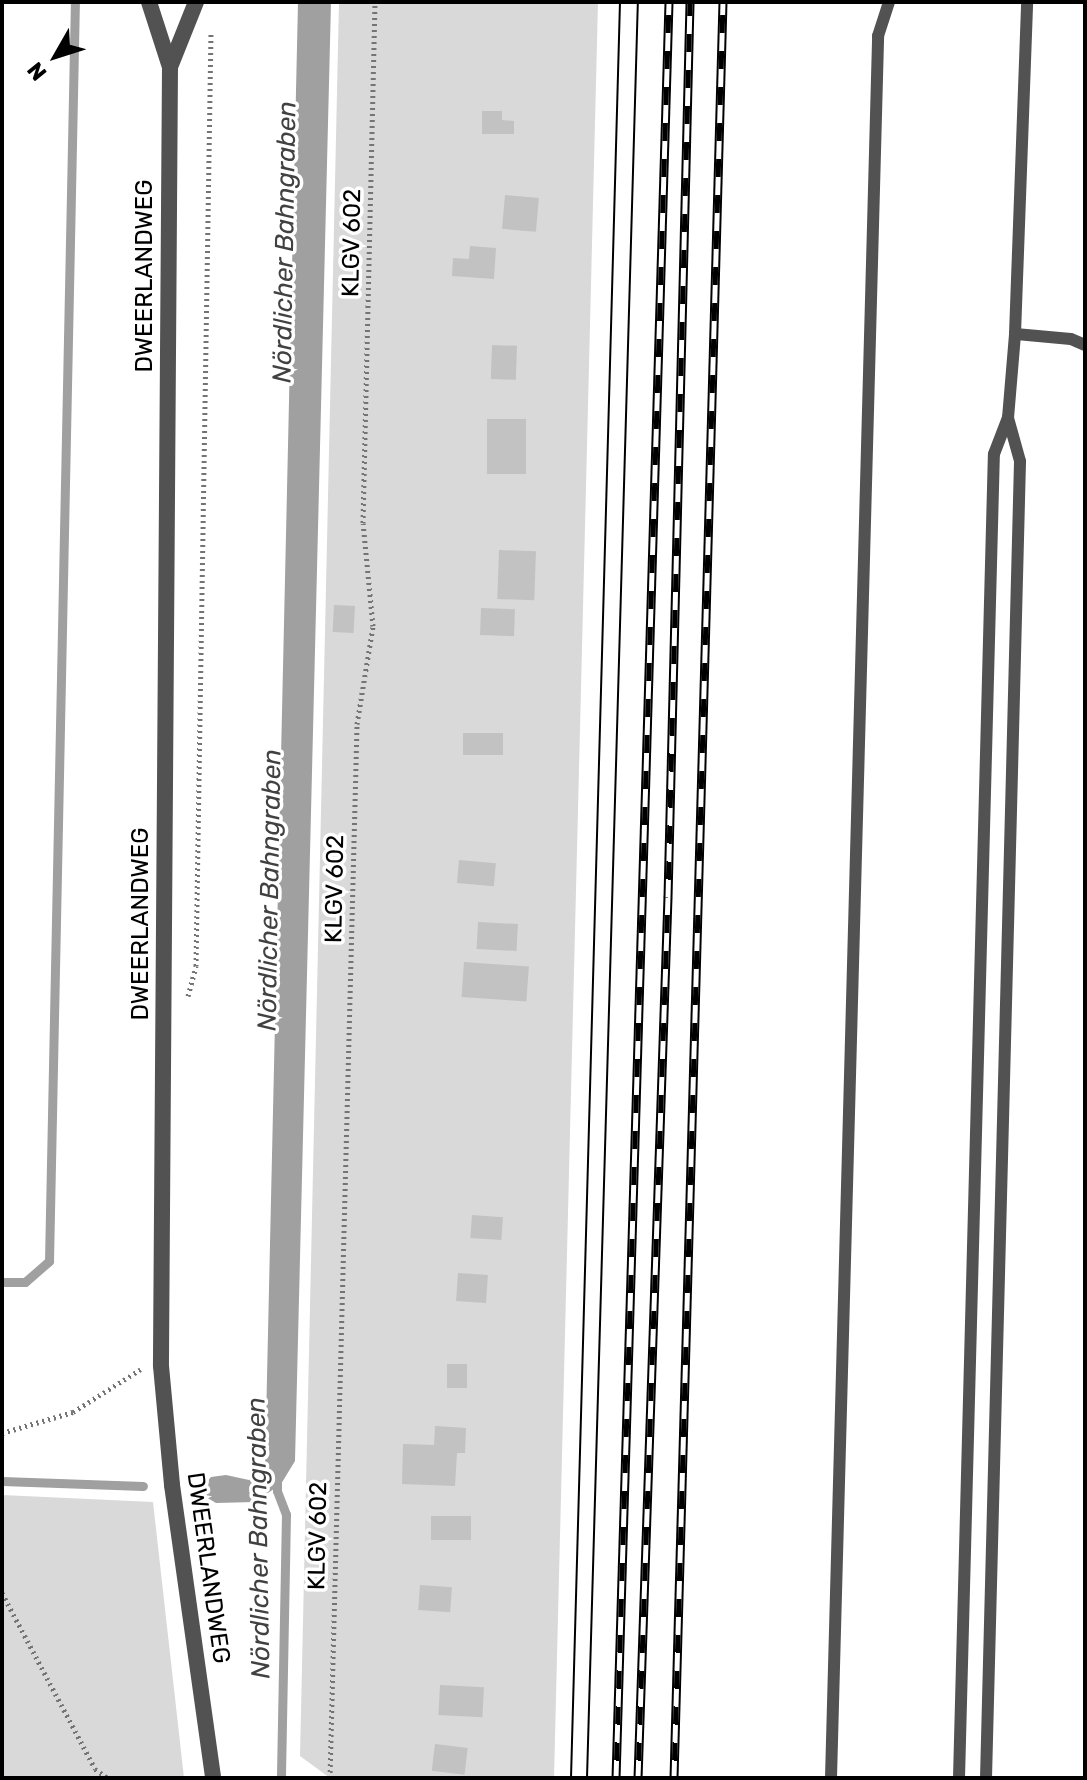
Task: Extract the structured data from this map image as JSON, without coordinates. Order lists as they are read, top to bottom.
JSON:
{
  "streets": {
    "street": ["DWEERLANDWEG"],
    "path": ["KLGV 602"]
  },
  "water": ["Nördlicher Bahngraben"],
  "north": "bottom left"
}
